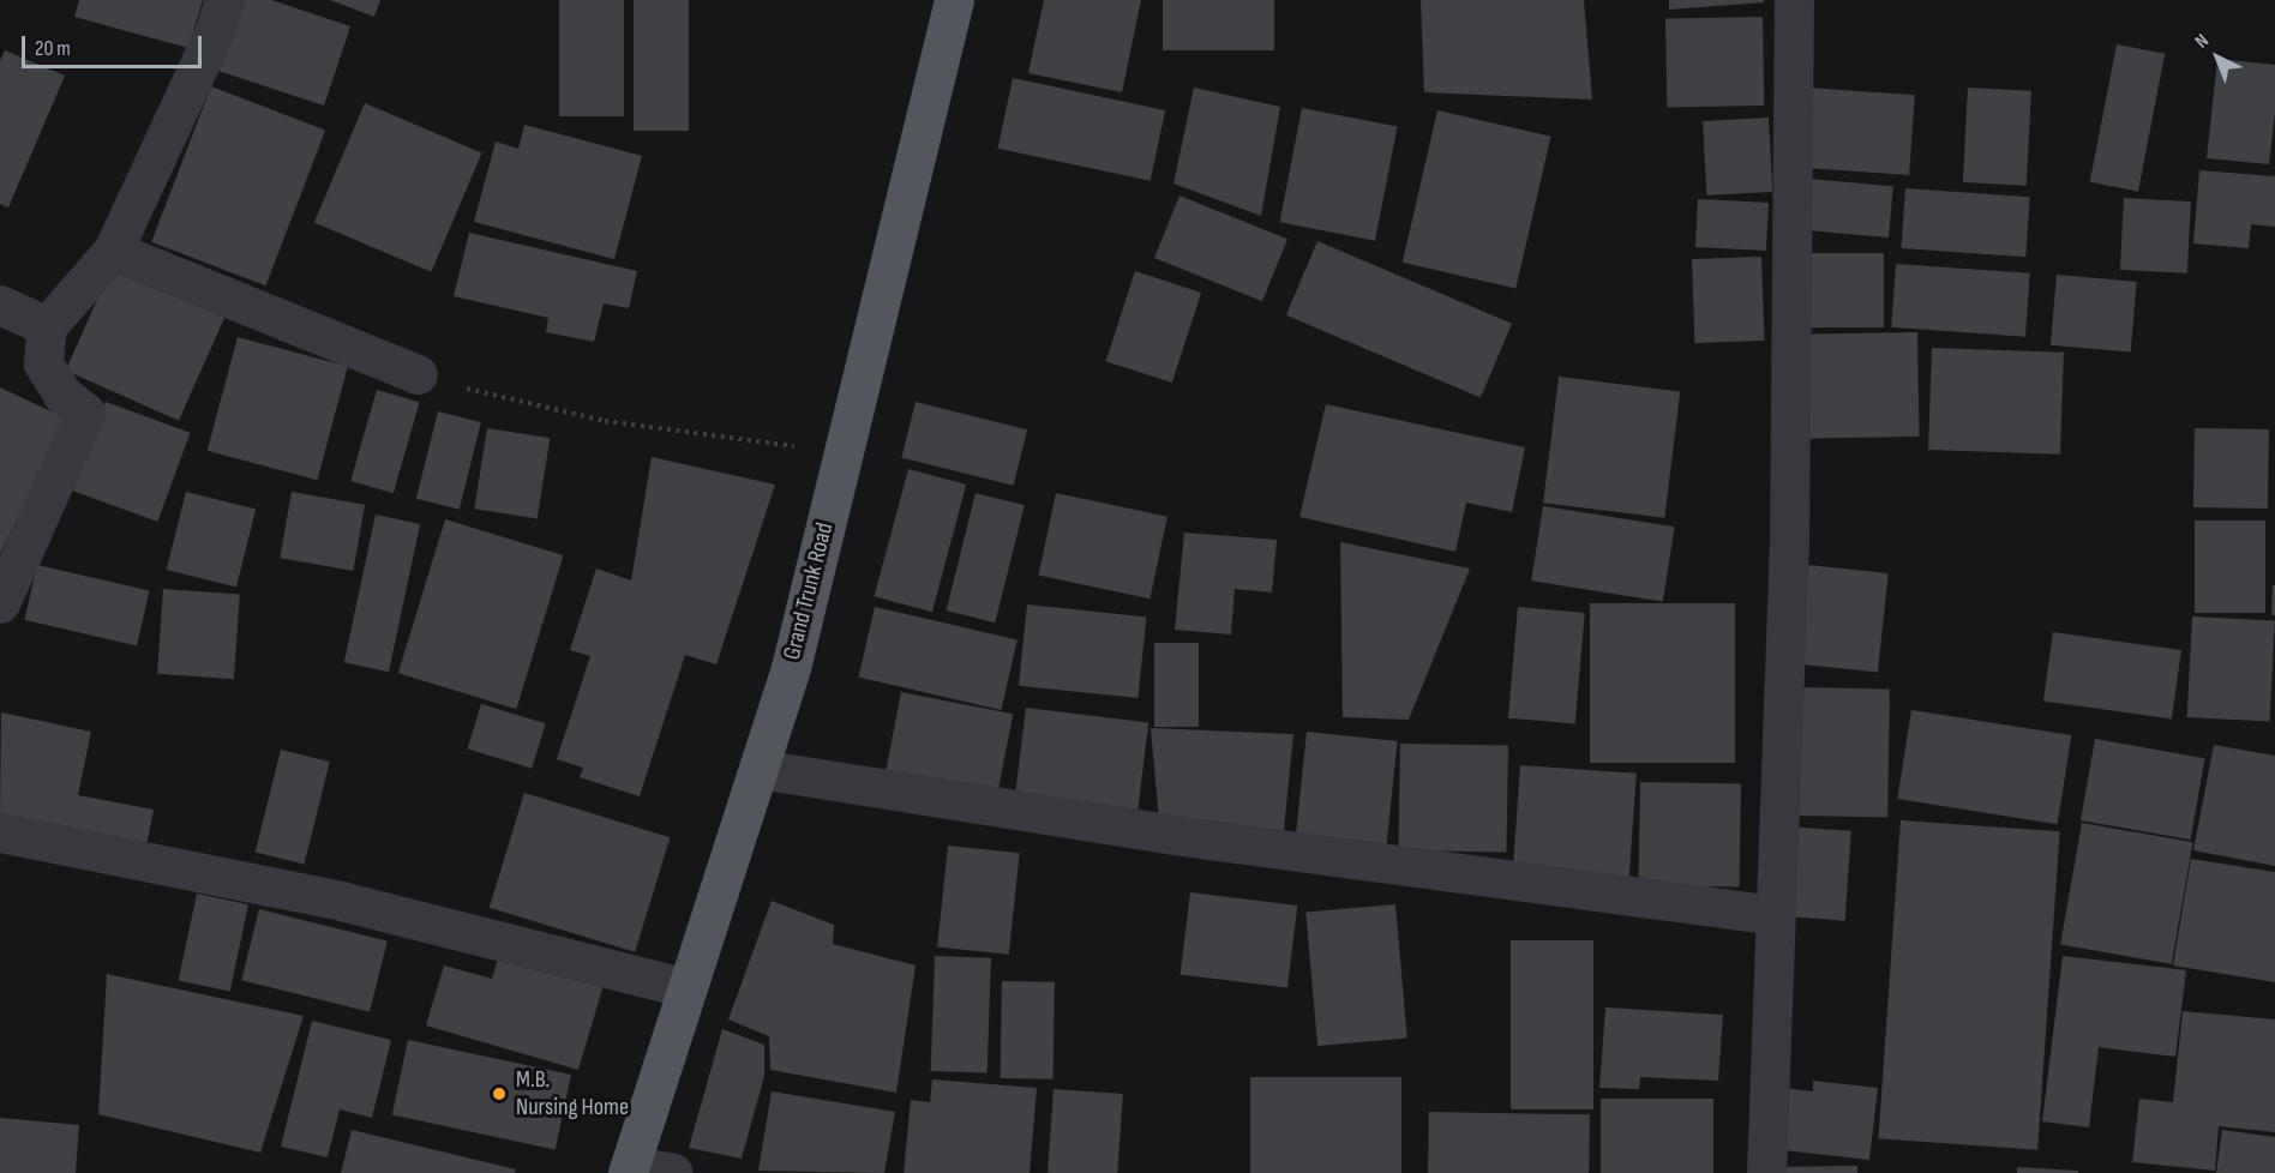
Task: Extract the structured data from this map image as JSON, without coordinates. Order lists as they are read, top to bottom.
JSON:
{
  "streets": {
    "main road": ["Grand Trunk Road"]
  },
  "places": ["M.B. Nursing Home"],
  "scale_bar": "20 m",
  "north": "top left"
}
